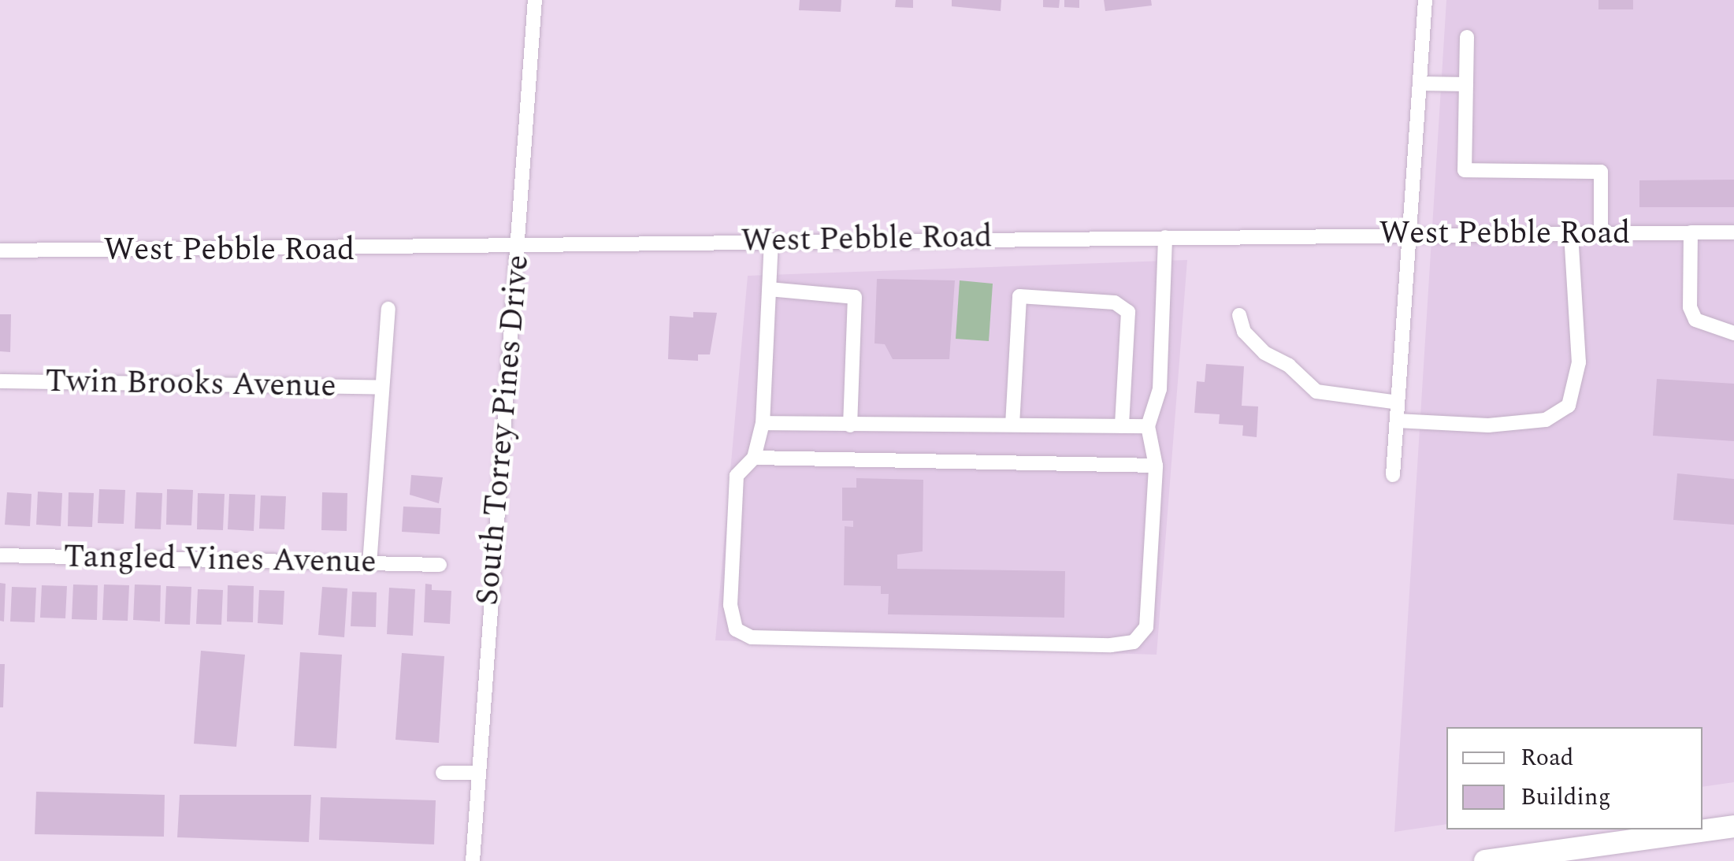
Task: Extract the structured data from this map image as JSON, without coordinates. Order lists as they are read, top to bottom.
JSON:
{
  "streets": {
    "street": [
      "West Pebble Road",
      "Twin Brooks Avenue",
      "South Torrey Pines Drive",
      "Tangled Vines Avenue"
    ]
  },
  "crossings": [
    ["West Pebble Road", "South Torrey Pines Drive"]
  ],
  "legend": ["Road", "Building"]
}
